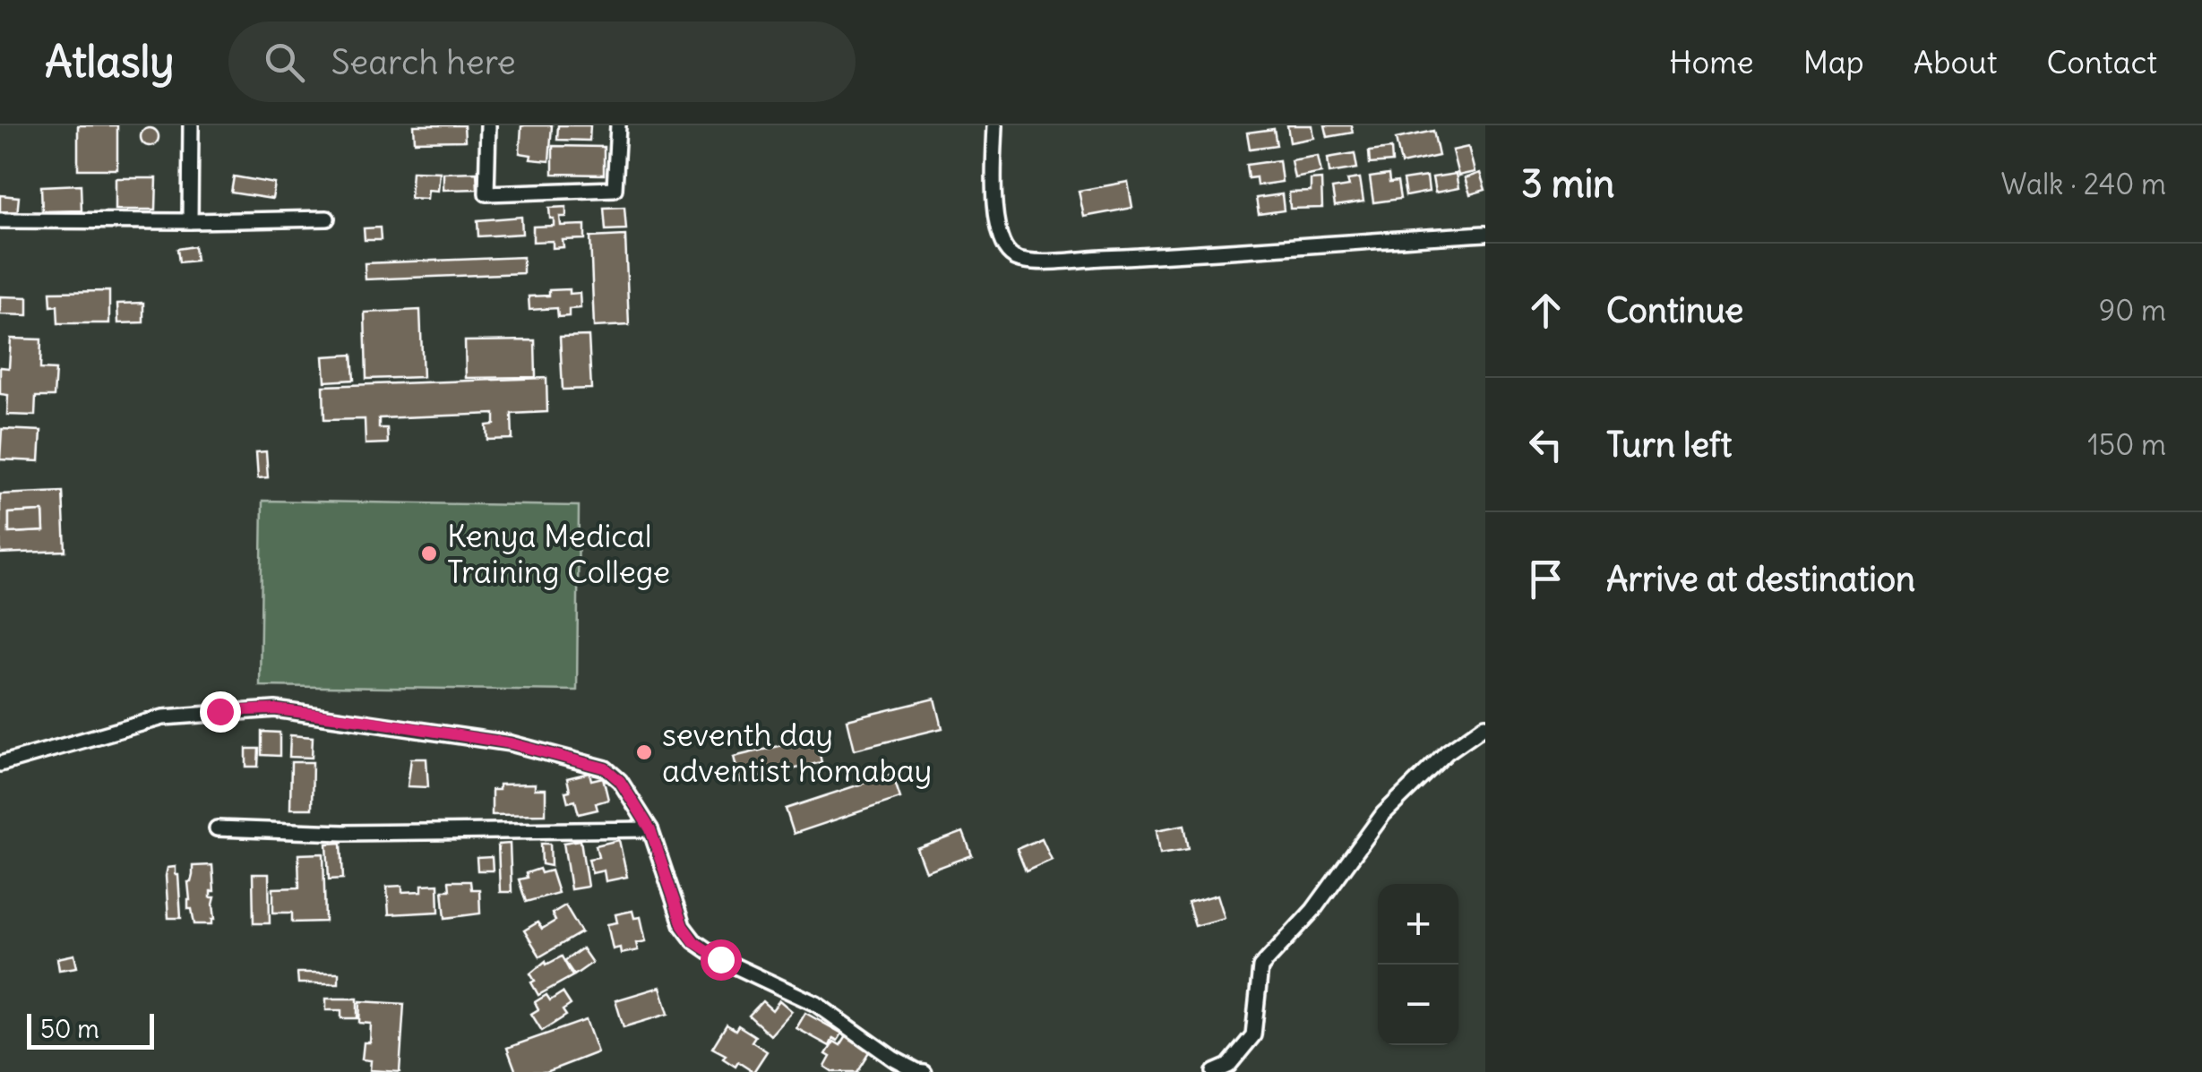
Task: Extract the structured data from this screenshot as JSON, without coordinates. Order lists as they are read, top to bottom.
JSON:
{
  "places": ["Kenya Medical Training College", "seventh day adventist homabay"],
  "scale_bar": "50 m",
  "page": {
    "header": "Atlasly",
    "search": "Search here",
    "nav": [
      "Home",
      "Map",
      "About",
      "Contact"
    ],
    "heading": ["3 min", "Walk · 240 m"],
    "list": [
      ["Continue", "90 m"],
      ["Turn left", "150 m"],
      "Arrive at destination"
    ],
    "map_buttons": ["+", "−"],
    "scale": "50 m"
  }
}
